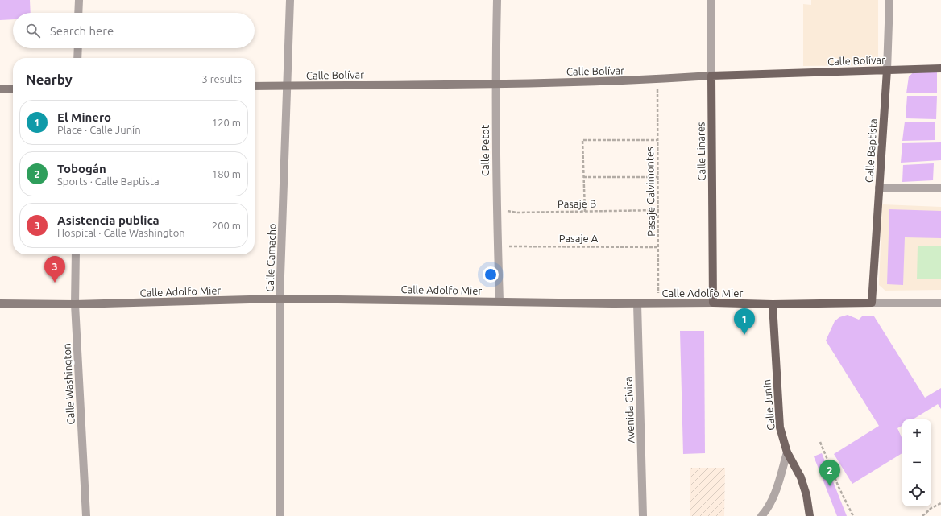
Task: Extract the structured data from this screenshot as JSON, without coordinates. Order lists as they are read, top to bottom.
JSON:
{
  "streets": {
    "main road": [
      "Calle Bolívar",
      "Calle Baptista",
      "Calle Linares",
      "Calle Adolfo Mier",
      "Calle Junín"
    ],
    "street": [
      "Calle Petot",
      "Calle Camacho",
      "Calle Washington",
      "Avenida Civica"
    ],
    "path": ["Pasaje Calvimontes", "Pasaje B", "Pasaje A"]
  },
  "crossings": [
    ["Calle Bolívar", "Calle Petot"],
    ["Calle Bolívar", "Calle Baptista"],
    ["Calle Bolívar", "Calle Linares"],
    ["Calle Bolívar", "Pasaje Calvimontes"],
    ["Calle Bolívar", "Calle Camacho"],
    ["Calle Petot", "Pasaje B"],
    ["Calle Petot", "Pasaje A"],
    ["Calle Petot", "Calle Adolfo Mier"],
    ["Calle Baptista", "Calle Adolfo Mier"],
    ["Calle Linares", "Calle Adolfo Mier"],
    ["Pasaje Calvimontes", "Pasaje B"],
    ["Pasaje Calvimontes", "Pasaje A"],
    ["Pasaje Calvimontes", "Calle Adolfo Mier"],
    ["Calle Camacho", "Calle Adolfo Mier"],
    ["Calle Adolfo Mier", "Calle Washington"],
    ["Calle Adolfo Mier", "Calle Junín"],
    ["Calle Adolfo Mier", "Avenida Civica"]
  ],
  "page": {
    "search": "Search here",
    "heading": ["Nearby", "3 results"],
    "list": [
      {
        "mark": "1",
        "name": "El Minero",
        "note": "Place · Calle Junín",
        "value": "120 m"
      },
      {
        "mark": "2",
        "name": "Tobogán",
        "note": "Sports · Calle Baptista",
        "value": "180 m"
      },
      {
        "mark": "3",
        "name": "Asistencia publica",
        "note": "Hospital · Calle Washington",
        "value": "200 m"
      }
    ],
    "pins": ["3", "1", "2"],
    "map_buttons": ["+", "−"]
  }
}
